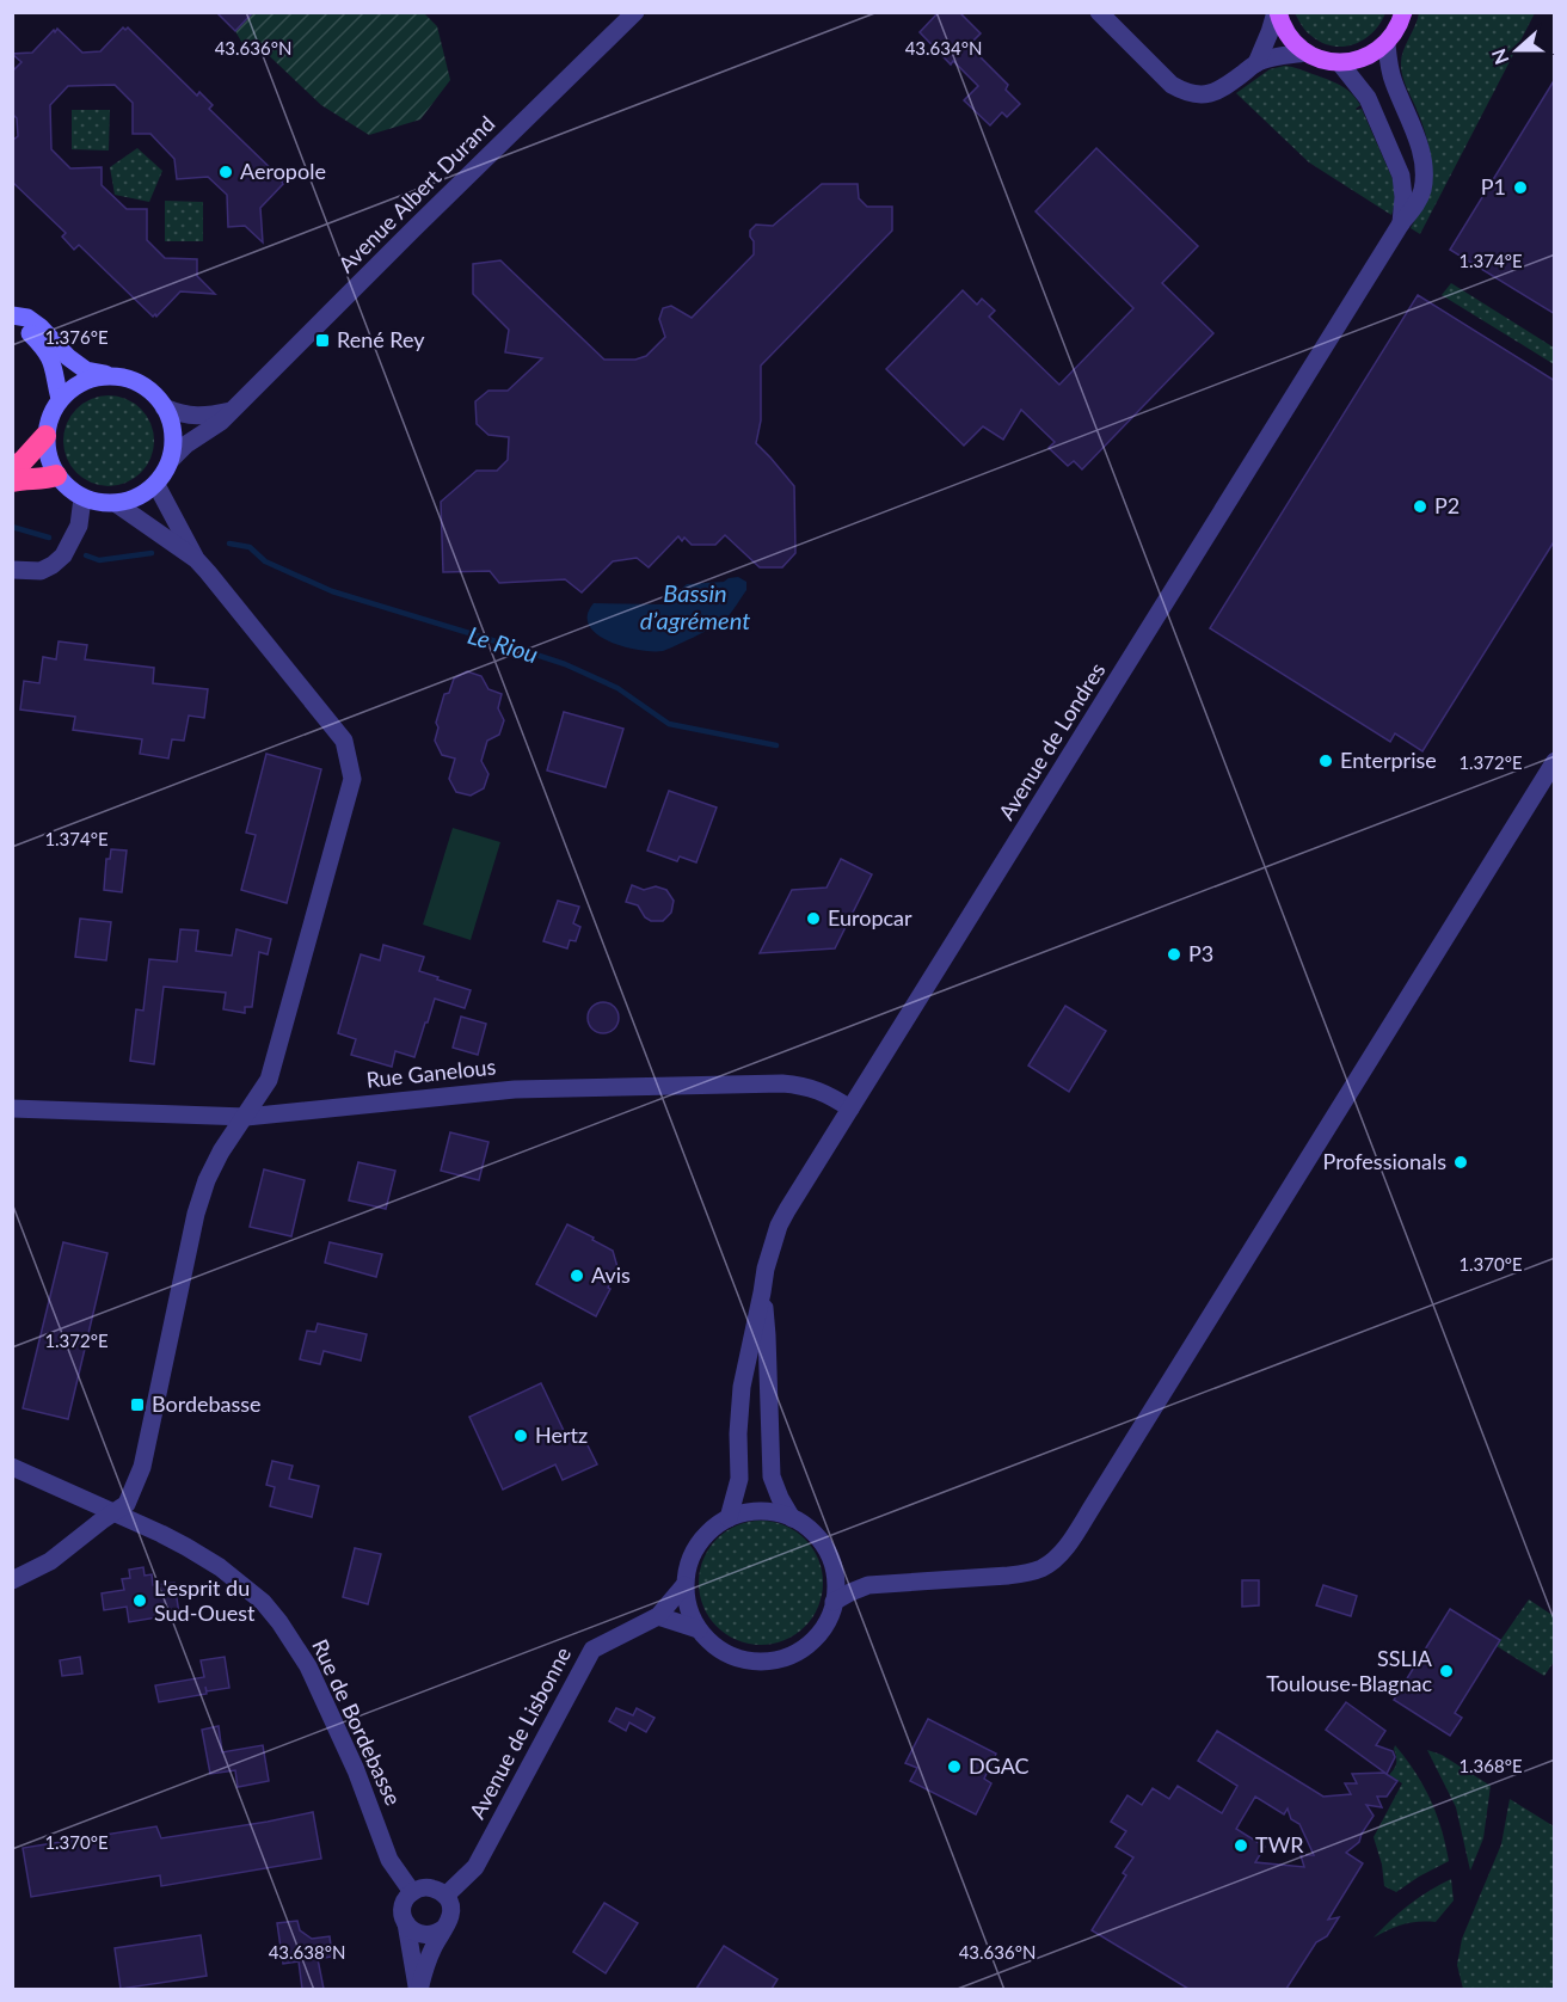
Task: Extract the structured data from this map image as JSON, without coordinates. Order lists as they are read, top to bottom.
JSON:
{
  "streets": {
    "street": [
      "Avenue Albert Durand",
      "Avenue de Londres",
      "Rue Ganelous",
      "Rue de Bordebasse",
      "Avenue de Lisbonne"
    ]
  },
  "crossings": [
    ["Avenue de Londres", "Rue Ganelous"],
    ["Avenue de Londres", "Avenue de Lisbonne"],
    ["Rue de Bordebasse", "Avenue de Lisbonne"]
  ],
  "water": ["Bassin d’agrément", "Le Riou"],
  "places": {
    "other": [
      "Aeropole",
      "P1",
      "P2",
      "Enterprise",
      "Europcar",
      "P3",
      "Professionals",
      "Avis",
      "Hertz",
      "L'esprit du Sud-Ouest",
      "SSLIA Toulouse-Blagnac",
      "DGAC",
      "TWR"
    ],
    "transit": ["René Rey", "Bordebasse"]
  },
  "north": "left",
  "coordinates": [
    "43.636°N",
    "43.634°N",
    "1.374°E",
    "1.376°E",
    "1.372°E",
    "1.370°E",
    "1.368°E",
    "43.638°N"
  ]
}
